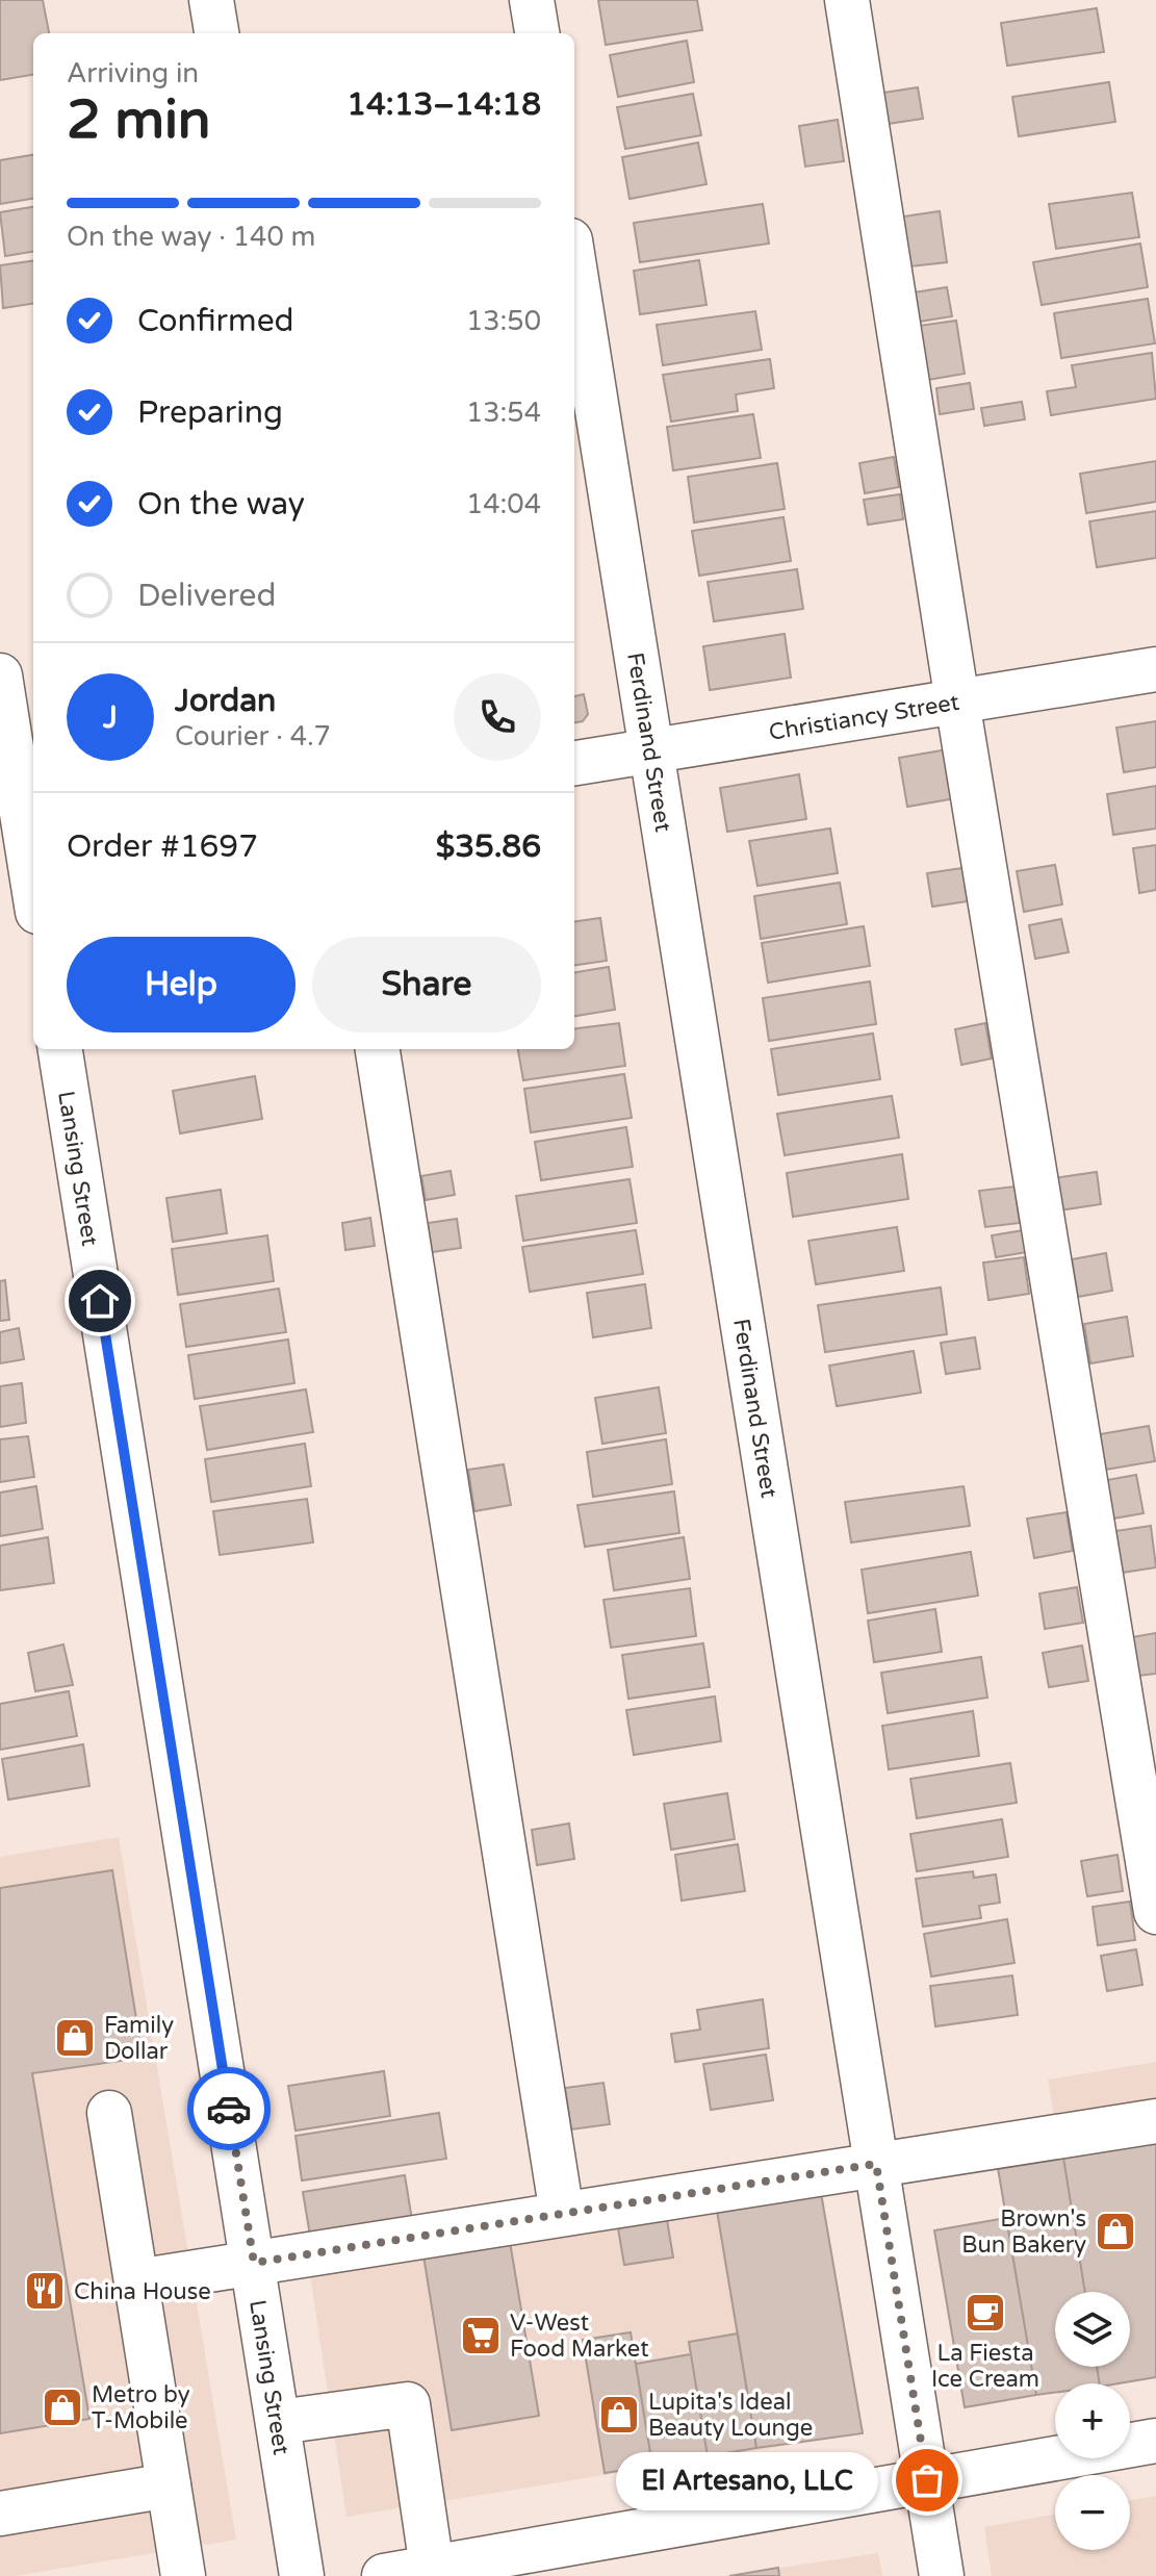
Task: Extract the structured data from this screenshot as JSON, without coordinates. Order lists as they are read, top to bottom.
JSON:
{
  "streets": {
    "street": ["Christiancy Street", "Ferdinand Street", "Lansing Street"]
  },
  "crossings": [
    ["Christiancy Street", "Ferdinand Street"]
  ],
  "places": {
    "shop": [
      "Family Dollar",
      "Brown's Bun Bakery",
      "Metro by T-Mobile",
      "Lupita's Ideal Beauty Lounge"
    ],
    "restaurant": ["China House"],
    "cafe": ["La Fiesta Ice Cream"],
    "supermarket": ["V-West Food Market"],
    "other": ["El Artesano, LLC"]
  },
  "page": {
    "heading": ["2 min", "Arriving in", "14:13–14:18"],
    "panel": [
      "Jordan",
      "Courier · 4.7",
      "Order #1697",
      "$35.86"
    ],
    "bar": "On the way · 140 m",
    "list": [
      ["Confirmed", "13:50"],
      ["Preparing", "13:54"],
      ["On the way", "14:04"],
      "Delivered"
    ],
    "round": "J",
    "buttons": ["Help", "Share"],
    "map_buttons": ["+", "−"],
    "bubble": "El Artesano, LLC"
  }
}
